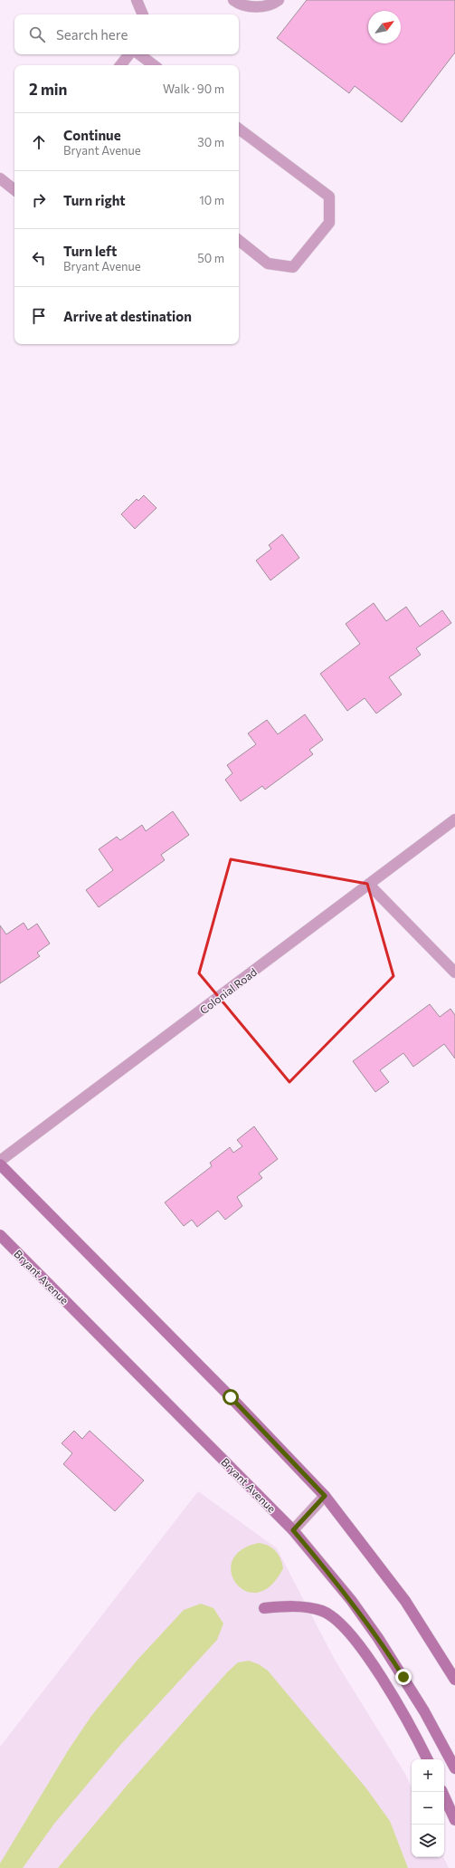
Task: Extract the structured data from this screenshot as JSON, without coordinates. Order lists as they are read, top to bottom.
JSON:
{
  "streets": {
    "main road": ["Bryant Avenue"],
    "street": ["Colonial Road"]
  },
  "north": "top right",
  "page": {
    "search": "Search here",
    "heading": ["2 min", "Walk · 90 m"],
    "list": [
      ["Continue", "Bryant Avenue", "30 m"],
      ["Turn right", "10 m"],
      ["Turn left", "Bryant Avenue", "50 m"],
      "Arrive at destination"
    ],
    "map_buttons": ["+", "−"]
  }
}
